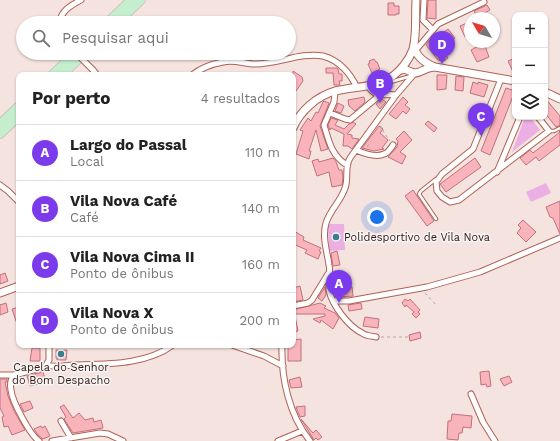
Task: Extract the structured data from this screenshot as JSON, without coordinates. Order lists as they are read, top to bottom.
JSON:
{
  "places": ["Polidesportivo de Vila Nova", "Capela do Senhor do Bom Despacho"],
  "north": "top left",
  "page": {
    "map_buttons": ["+", "−"],
    "search": "Pesquisar aqui",
    "pins": [
      "D",
      "B",
      "C",
      "A"
    ],
    "heading": ["Por perto", "4 resultados"],
    "list": [
      {
        "mark": "A",
        "name": "Largo do Passal",
        "note": "Local",
        "value": "110 m"
      },
      {
        "mark": "B",
        "name": "Vila Nova Café",
        "note": "Café",
        "value": "140 m"
      },
      {
        "mark": "C",
        "name": "Vila Nova Cima II",
        "note": "Ponto de ônibus",
        "value": "160 m"
      },
      {
        "mark": "D",
        "name": "Vila Nova X",
        "note": "Ponto de ônibus",
        "value": "200 m"
      }
    ]
  }
}
